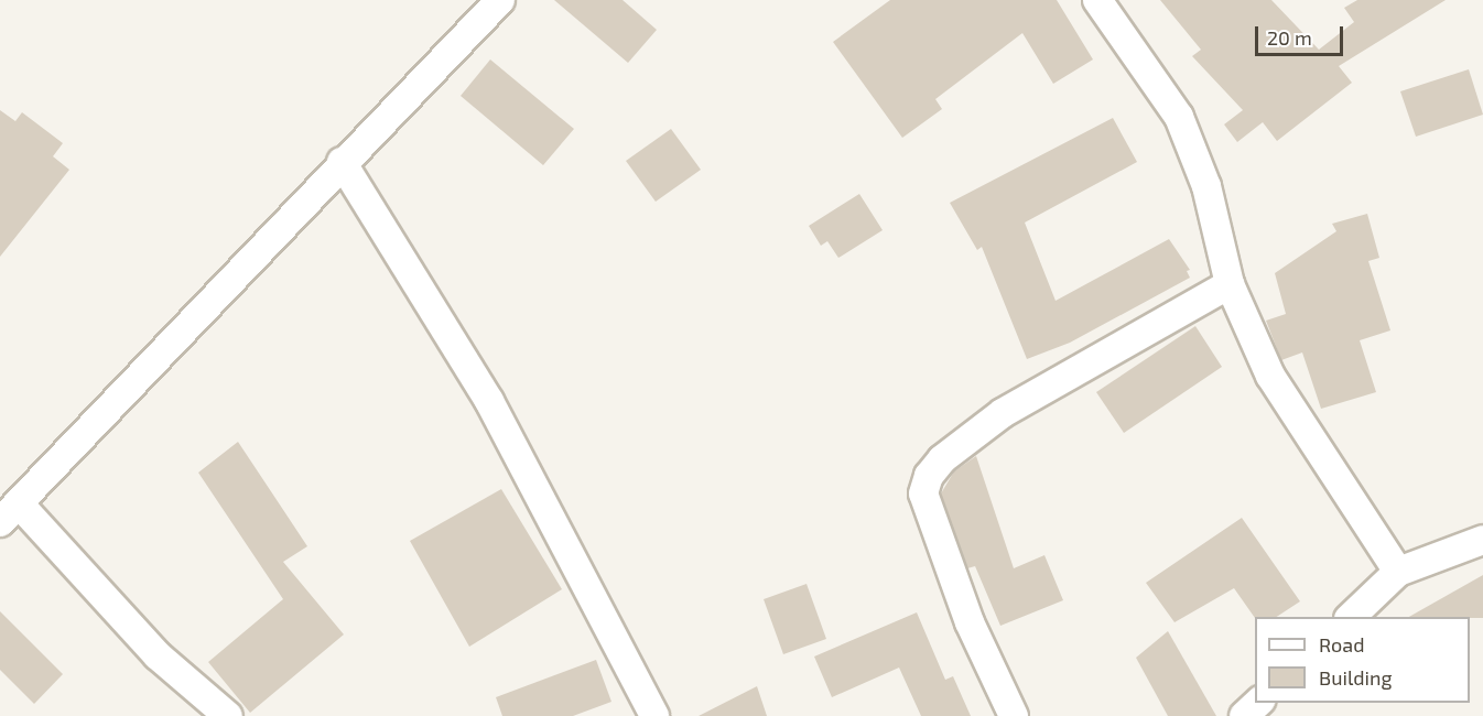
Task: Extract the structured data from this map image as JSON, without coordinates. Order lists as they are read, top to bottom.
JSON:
{
  "legend": ["Road", "Building"],
  "scale_bar": "20 m"
}
